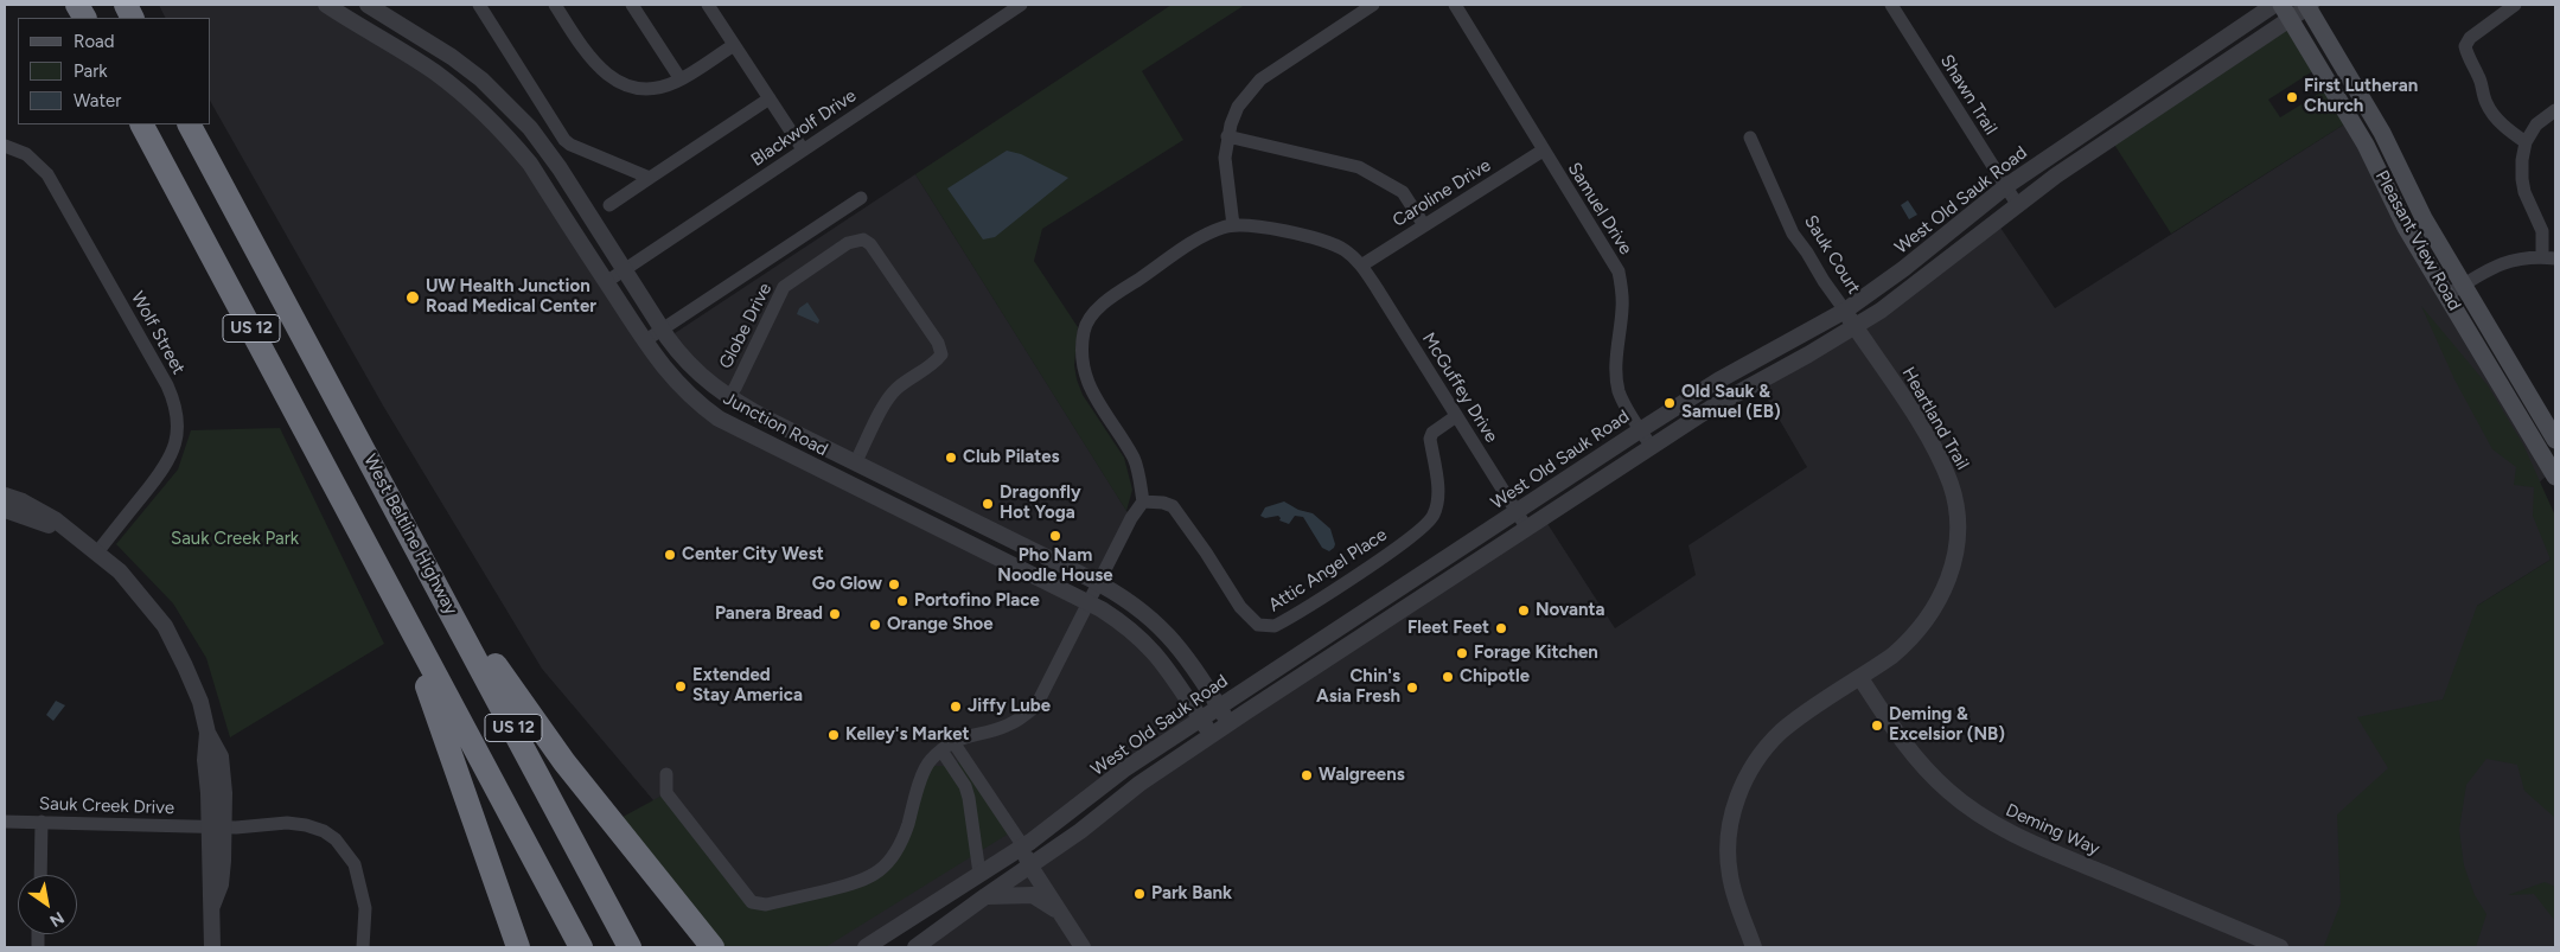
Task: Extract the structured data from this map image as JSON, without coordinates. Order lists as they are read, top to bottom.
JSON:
{
  "streets": {
    "highway": ["US 12", "West Beltline Highway"],
    "main road": ["Pleasant View Road"],
    "street": [
      "Shawn Trail",
      "Blackwolf Drive",
      "Caroline Drive",
      "West Old Sauk Road",
      "Samuel Drive",
      "Sauk Court",
      "Globe Drive",
      "Wolf Street",
      "McGuffey Drive",
      "Heartland Trail",
      "Junction Road",
      "Attic Angel Place",
      "Sauk Creek Drive",
      "Deming Way"
    ]
  },
  "crossings": [
    ["Shawn Trail", "West Old Sauk Road"],
    ["Blackwolf Drive", "Junction Road"],
    ["Caroline Drive", "Samuel Drive"],
    ["Caroline Drive", "McGuffey Drive"],
    ["West Old Sauk Road", "Samuel Drive"],
    ["West Old Sauk Road", "Pleasant View Road"],
    ["West Old Sauk Road", "Sauk Court"],
    ["West Old Sauk Road", "McGuffey Drive"],
    ["West Old Sauk Road", "Heartland Trail"],
    ["West Old Sauk Road", "Junction Road"],
    ["Sauk Court", "Heartland Trail"],
    ["Globe Drive", "Junction Road"],
    ["McGuffey Drive", "Attic Angel Place"],
    ["Heartland Trail", "Deming Way"]
  ],
  "parks": ["Sauk Creek Park"],
  "places": [
    "First Lutheran Church",
    "UW Health Junction Road Medical Center",
    "Old Sauk & Samuel (EB)",
    "Club Pilates",
    "Dragonfly Hot Yoga",
    "Pho Nam Noodle House",
    "Center City West",
    "Go Glow",
    "Portofino Place",
    "Novanta",
    "Panera Bread",
    "Orange Shoe",
    "Fleet Feet",
    "Forage Kitchen",
    "Chipotle",
    "Extended Stay America",
    "Chin's Asia Fresh",
    "Jiffy Lube",
    "Deming & Excelsior (NB)",
    "Kelley's Market",
    "Walgreens",
    "Park Bank"
  ],
  "legend": ["Road", "Park", "Water"],
  "north": "bottom right"
}
